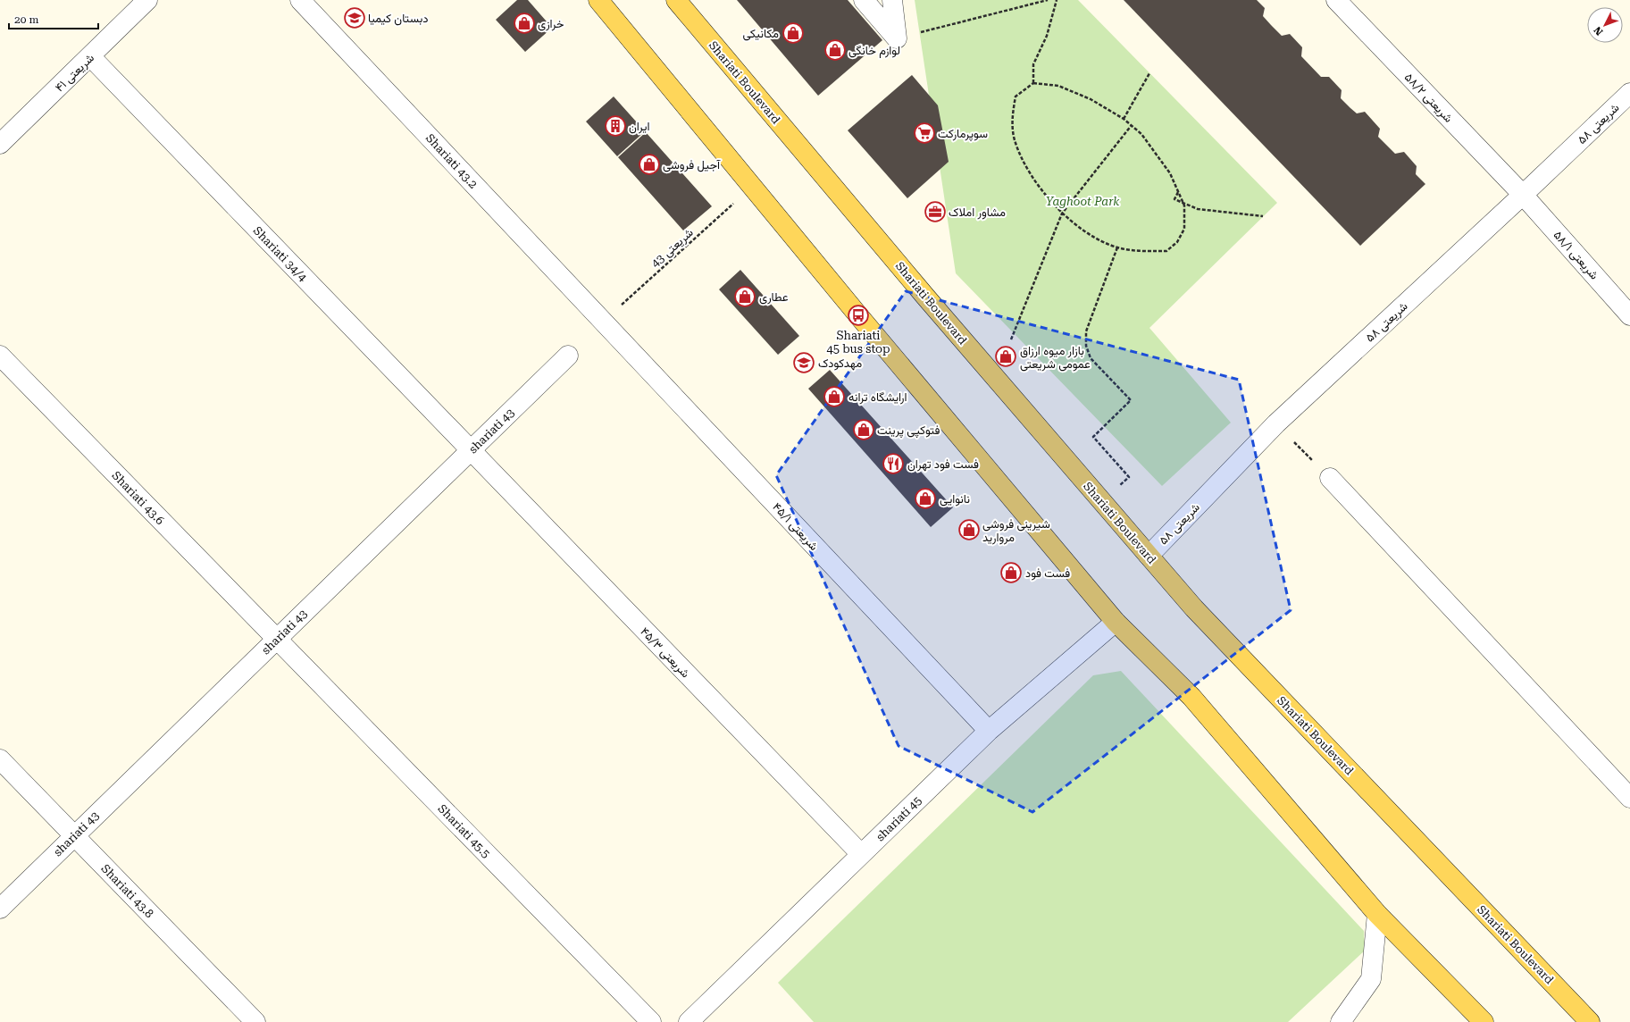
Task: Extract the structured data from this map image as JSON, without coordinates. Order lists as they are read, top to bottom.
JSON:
{
  "streets": {
    "main road": ["Shariati Boulevard"],
    "street": [
      "شریعتی ۴۱",
      "شریعتی ۵۸/۲",
      "شریعتی ۵۸",
      "Shariati 43.2",
      "Shariati 34/4",
      "شریعتی ۵۸/۱",
      "shariati 43",
      "Shariati 43.6",
      "شریعتی ۴۵/۱",
      "شریعتی ۴۵/۳",
      "shariati 45",
      "Shariati 45.5",
      "Shariati 43.8"
    ],
    "path": ["شریعتی 43"]
  },
  "crossings": [
    ["شریعتی ۴۱", "Shariati 34/4"],
    ["Shariati Boulevard", "شریعتی ۵۸"],
    ["شریعتی ۵۸/۲", "شریعتی ۵۸"],
    ["شریعتی ۵۸/۲", "شریعتی ۵۸/۱"],
    ["شریعتی ۵۸", "شریعتی ۵۸/۱"],
    ["Shariati 43.2", "شریعتی 43"],
    ["Shariati 43.2", "شریعتی ۴۵/۱"],
    ["شریعتی 43", "شریعتی ۴۵/۱"],
    ["Shariati 34/4", "shariati 43"],
    ["Shariati 34/4", "شریعتی ۴۵/۳"],
    ["shariati 43", "Shariati 43.6"],
    ["shariati 43", "شریعتی ۴۵/۳"],
    ["shariati 43", "Shariati 45.5"],
    ["shariati 43", "Shariati 43.8"],
    ["Shariati 43.6", "Shariati 45.5"],
    ["شریعتی ۴۵/۱", "shariati 45"],
    ["شریعتی ۴۵/۳", "shariati 45"]
  ],
  "parks": ["Yaghoot Park"],
  "places": {
    "school or university": ["دبستان کیمیا", "مهدکودک"],
    "shop": [
      "خرازی",
      "مکانیکی",
      "لوازم خانگی",
      "آجیل فروشی",
      "عطاری",
      "بازار میوه ارزاق عمومی شریعتی",
      "ارایشگاه ترانه",
      "فتوکپی پرینت",
      "نانوایی",
      "شیرینی فروشی مروارید",
      "فست فود"
    ],
    "building": ["ایران"],
    "supermarket": ["سوپرمارکت"],
    "office": ["مشاور املاک"],
    "bus stop": ["Shariati 45 bus stop"],
    "restaurant": ["فست فود تهران"]
  },
  "scale_bar": "20 m",
  "north": "bottom left"
}
